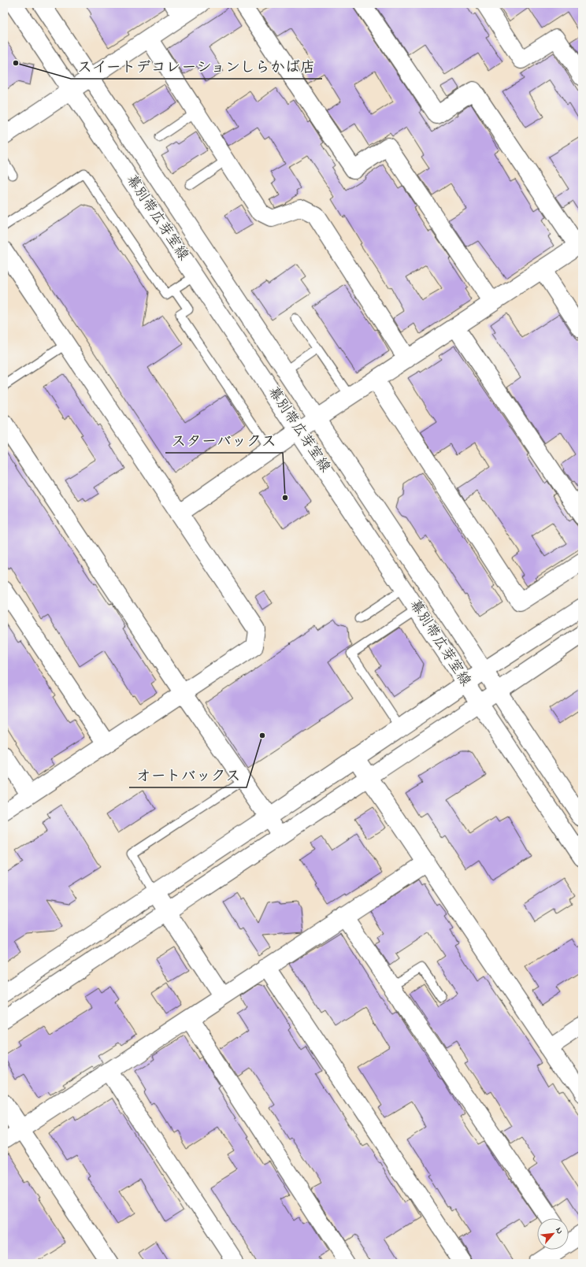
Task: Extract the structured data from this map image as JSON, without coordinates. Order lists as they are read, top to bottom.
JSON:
{
  "streets": {
    "street": ["幕別帯広芽室線"]
  },
  "places": ["スイートデコレーションしらかば店", "スターバックス", "オートバックス"],
  "north": "top right"
}
